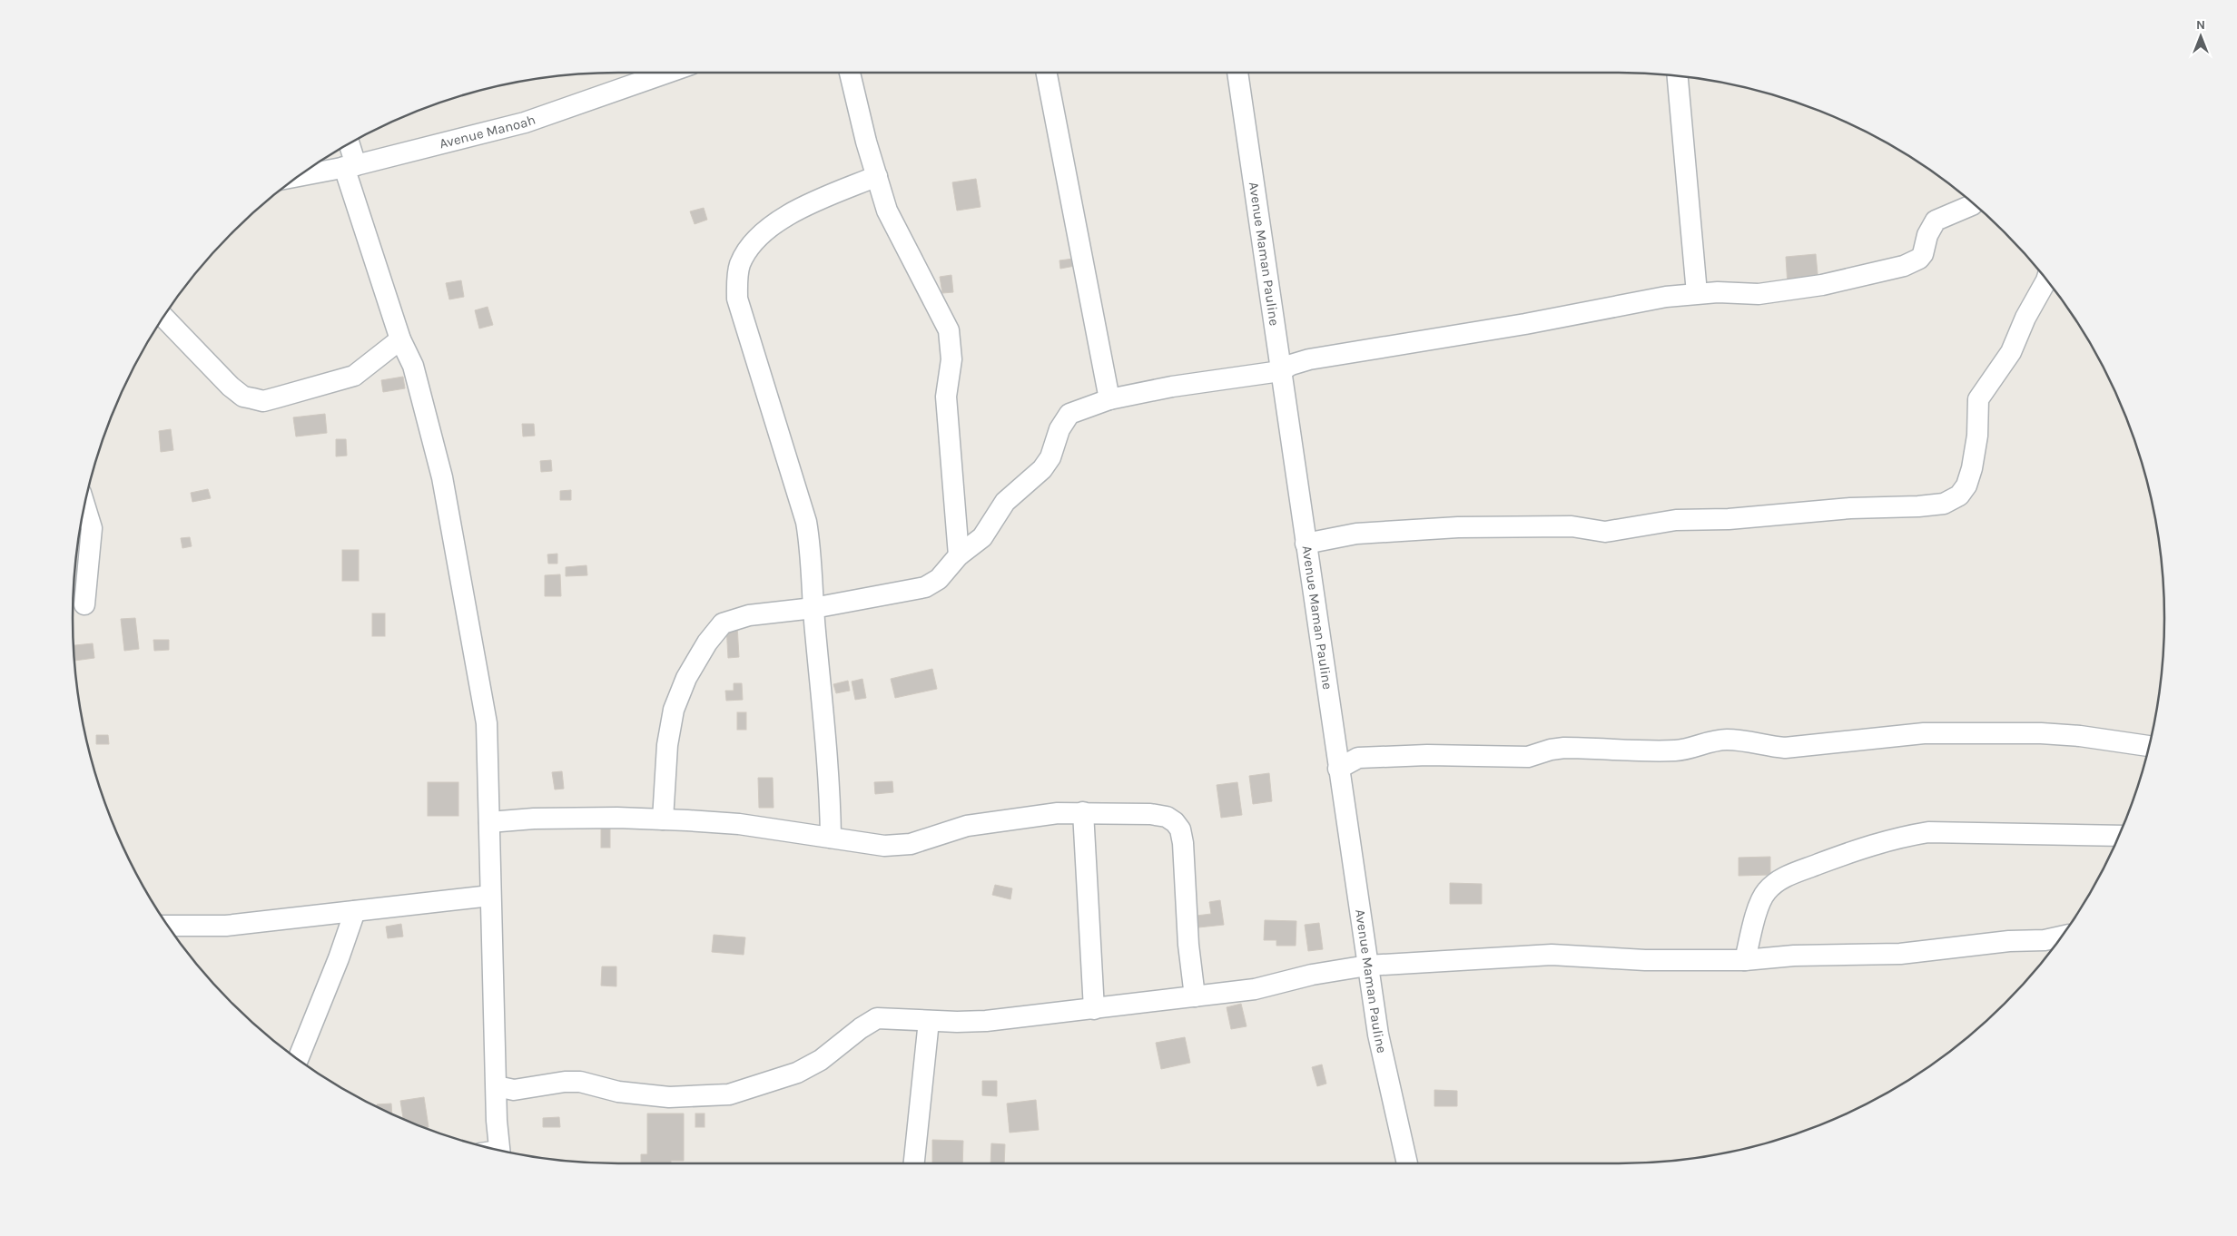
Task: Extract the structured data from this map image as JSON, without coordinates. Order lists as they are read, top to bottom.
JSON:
{
  "streets": {
    "street": ["Avenue Manoah", "Avenue Maman Pauline"]
  },
  "north": "top"
}
